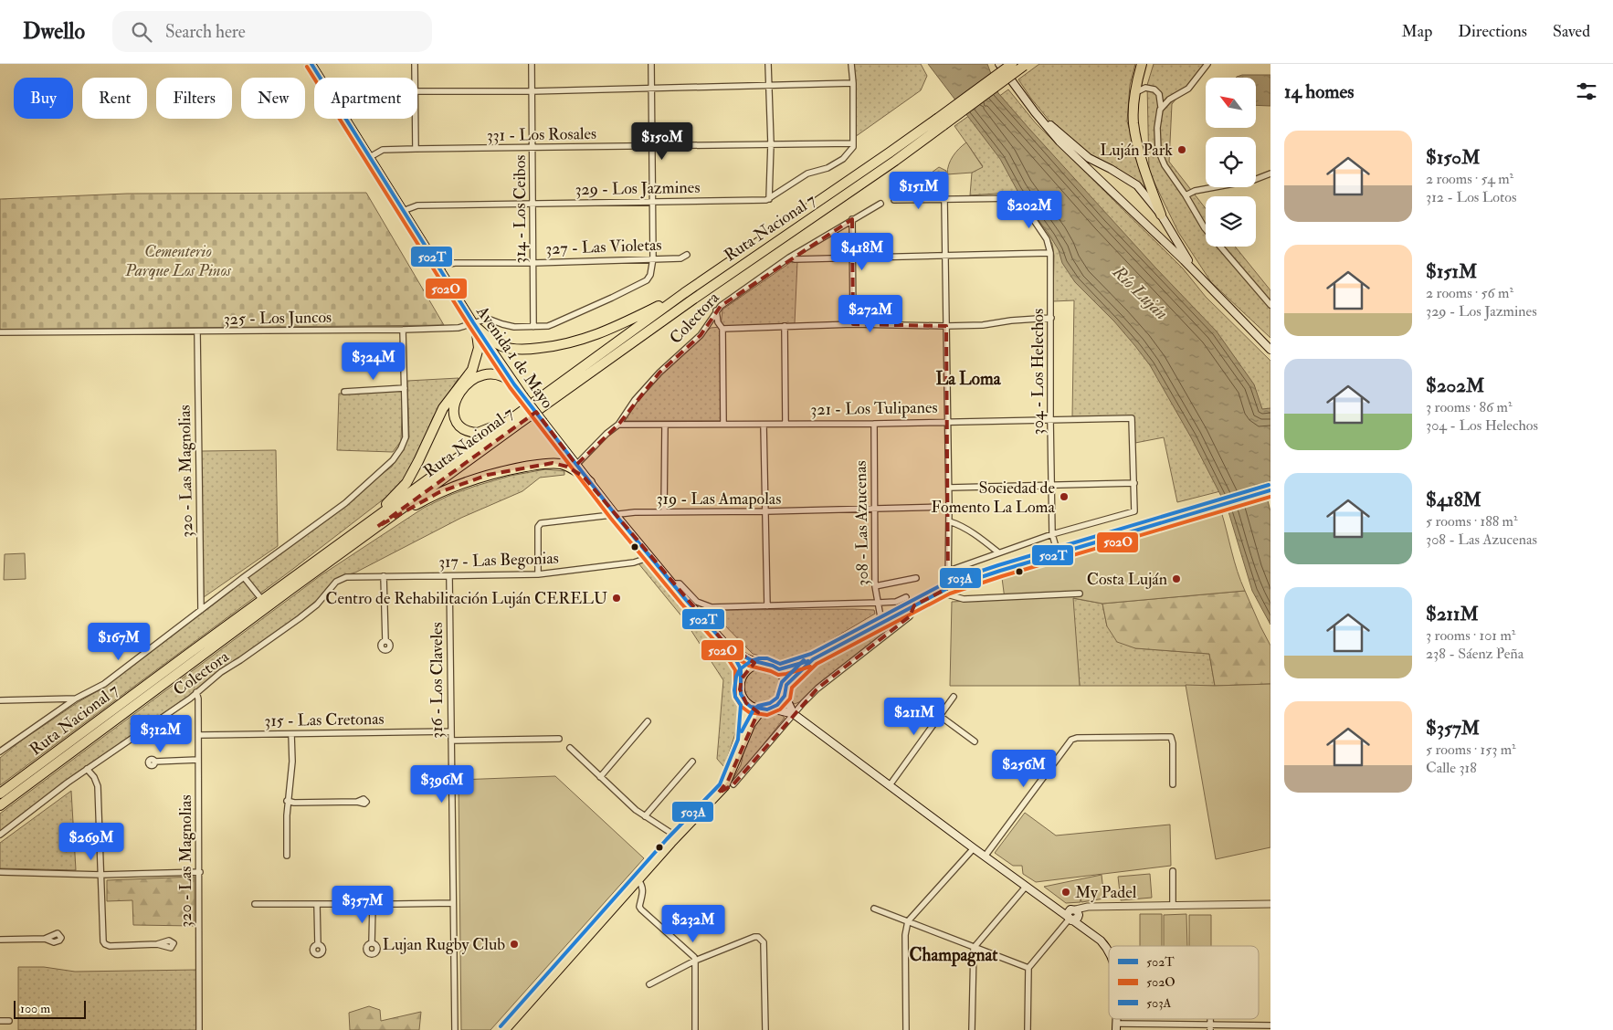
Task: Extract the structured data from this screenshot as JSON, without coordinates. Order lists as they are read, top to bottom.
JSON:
{
  "streets": {
    "highway": ["Ruta Nacional 7"],
    "main road": ["Avenida 1 de Mayo"],
    "street": [
      "331 - Los Rosales",
      "329 - Los Jazmines",
      "314 - Los Ceibos",
      "327 - Las Violetas",
      "325 - Los Juncos",
      "Colectora",
      "304 - Los Helechos",
      "321 - Los Tulipanes",
      "320 - Las Magnolias",
      "319 - Las Amapolas",
      "308 - Las Azucenas",
      "317 - Las Begonias",
      "316 - Los Claveles",
      "315 - Las Cretonas"
    ]
  },
  "crossings": [
    ["331 - Los Rosales", "314 - Los Ceibos"],
    ["331 - Los Rosales", "Avenida 1 de Mayo"],
    ["329 - Los Jazmines", "314 - Los Ceibos"],
    ["329 - Los Jazmines", "Avenida 1 de Mayo"],
    ["314 - Los Ceibos", "327 - Las Violetas"],
    ["314 - Los Ceibos", "325 - Los Juncos"],
    ["327 - Las Violetas", "325 - Los Juncos"],
    ["327 - Las Violetas", "Avenida 1 de Mayo"],
    ["325 - Los Juncos", "Avenida 1 de Mayo"],
    ["325 - Los Juncos", "320 - Las Magnolias"],
    ["Colectora", "Avenida 1 de Mayo"],
    ["Colectora", "321 - Los Tulipanes"],
    ["Colectora", "320 - Las Magnolias"],
    ["Colectora", "317 - Las Begonias"],
    ["Avenida 1 de Mayo", "319 - Las Amapolas"],
    ["Avenida 1 de Mayo", "317 - Las Begonias"],
    ["304 - Los Helechos", "321 - Los Tulipanes"],
    ["321 - Los Tulipanes", "308 - Las Azucenas"],
    ["320 - Las Magnolias", "315 - Las Cretonas"],
    ["319 - Las Amapolas", "308 - Las Azucenas"],
    ["319 - Las Amapolas", "317 - Las Begonias"],
    ["317 - Las Begonias", "316 - Los Claveles"],
    ["316 - Los Claveles", "315 - Las Cretonas"]
  ],
  "districts": ["La Loma", "Champagnat"],
  "water": ["Río Luján"],
  "parks": ["Cementerio Parque Los Pinos"],
  "places": [
    "Luján Park",
    "Sociedad de Fomento La Loma",
    "Costa Luján",
    "Centro de Rehabilitación Luján CERELU",
    "My Padel",
    "Lujan Rugby Club"
  ],
  "lines": ["transit line 502T", "transit line 502O", "transit line 503A"],
  "legend": ["502T", "502O", "503A"],
  "scale_bar": "100 m",
  "north": "top left",
  "page": {
    "header": "Dwello",
    "search": "Search here",
    "nav": ["Map", "Directions", "Saved"],
    "heading": "14 homes",
    "chip": [
      "Buy",
      "Rent",
      "Filters",
      "New",
      "Apartment"
    ],
    "list": [
      {
        "name": "$150M",
        "note": "2 rooms · 54 m² · 312 - Los Lotos"
      },
      {
        "name": "$151M",
        "note": "2 rooms · 56 m² · 329 - Los Jazmines"
      },
      {
        "name": "$202M",
        "note": "3 rooms · 86 m² · 304 - Los Helechos"
      },
      {
        "name": "$418M",
        "note": "5 rooms · 188 m² · 308 - Las Azucenas"
      },
      {
        "name": "$211M",
        "note": "3 rooms · 101 m² · 238 - Sáenz Peña"
      },
      {
        "name": "$357M",
        "note": "5 rooms · 153 m² · Calle 318"
      }
    ],
    "price": [
      "$150M",
      "$151M",
      "$202M",
      "$418M",
      "$272M",
      "$324M",
      "$167M",
      "$211M",
      "$312M",
      "$256M",
      "$396M",
      "$269M",
      "$357M",
      "$232M"
    ],
    "scale": "100 m"
  }
}
